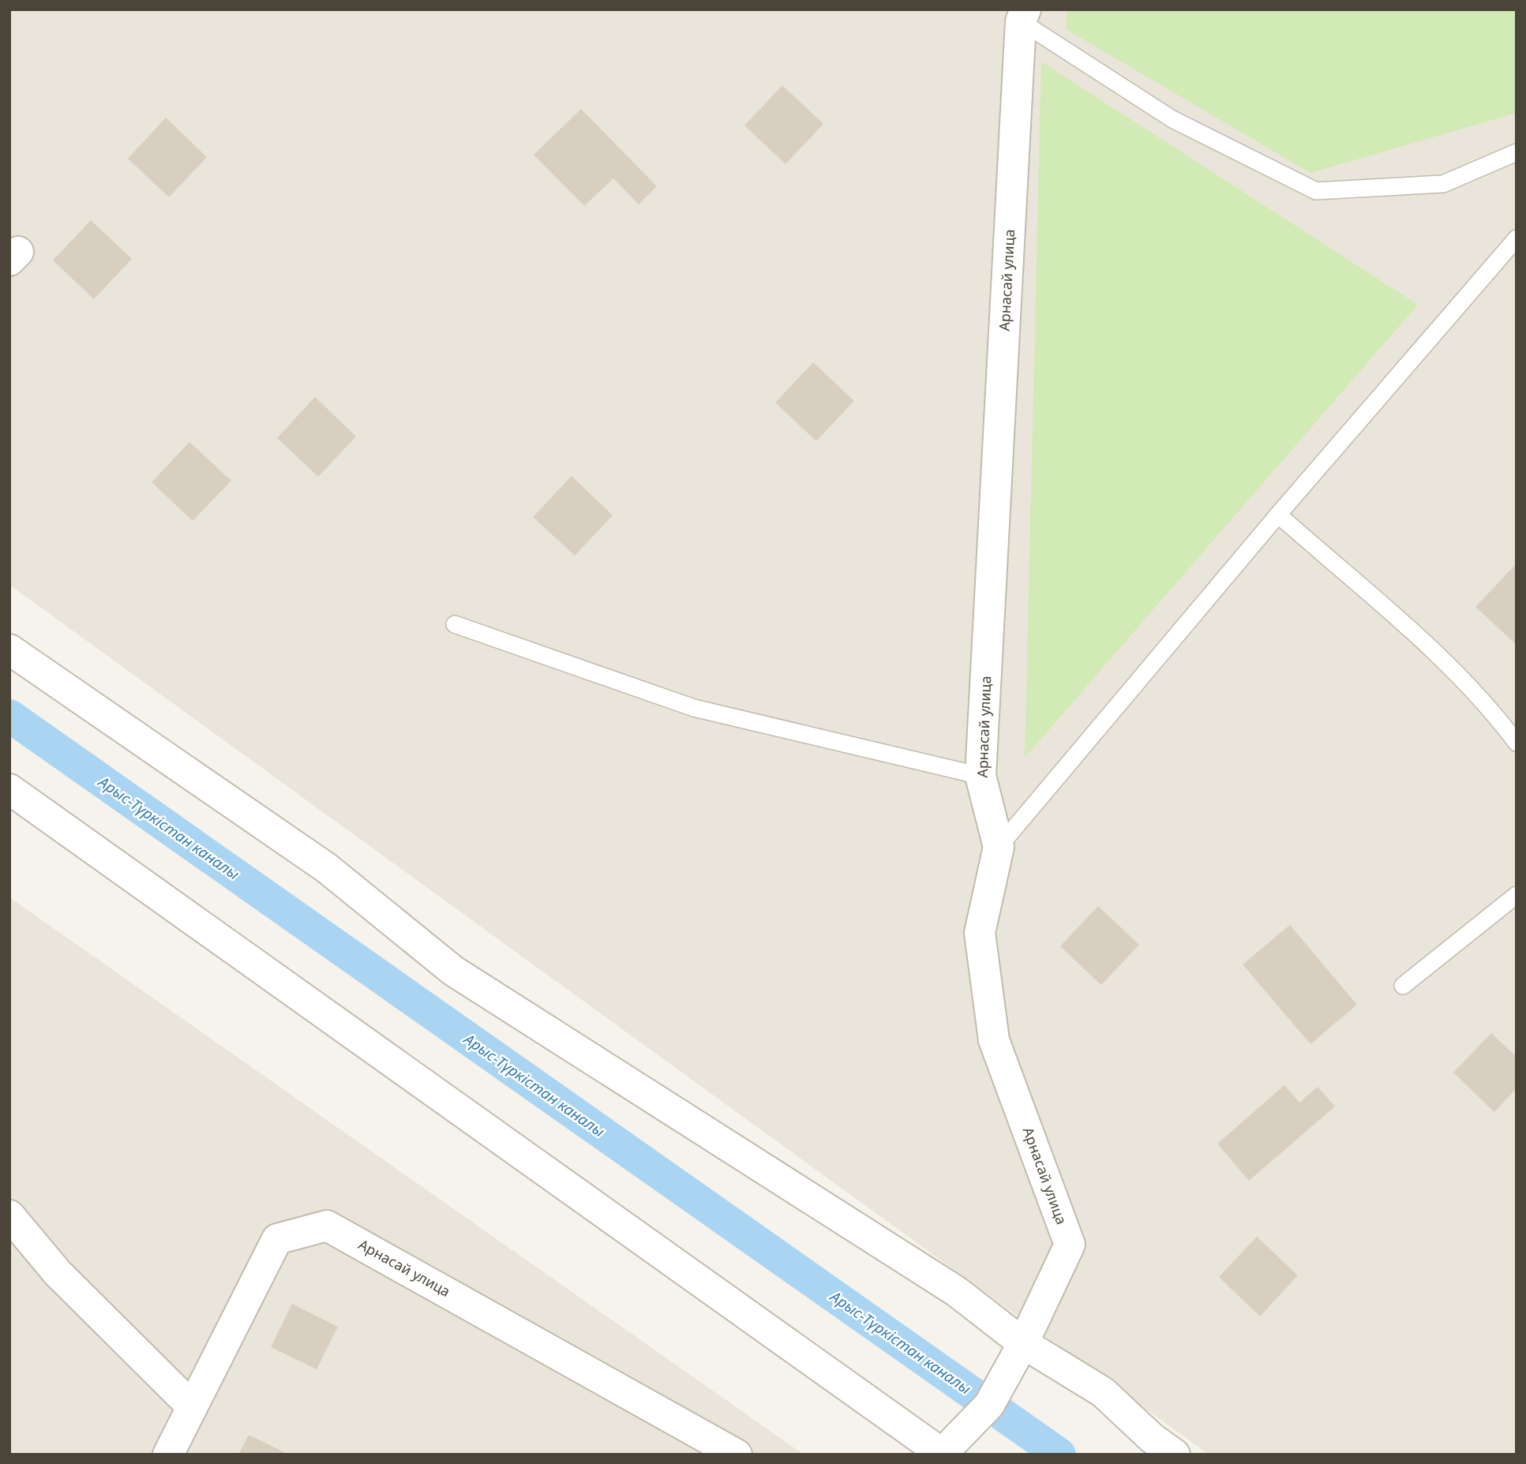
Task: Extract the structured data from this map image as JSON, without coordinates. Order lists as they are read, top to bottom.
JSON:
{
  "streets": {
    "street": ["Арнасай улица"]
  },
  "water": ["Арыс-Түркістан каналы"]
}
